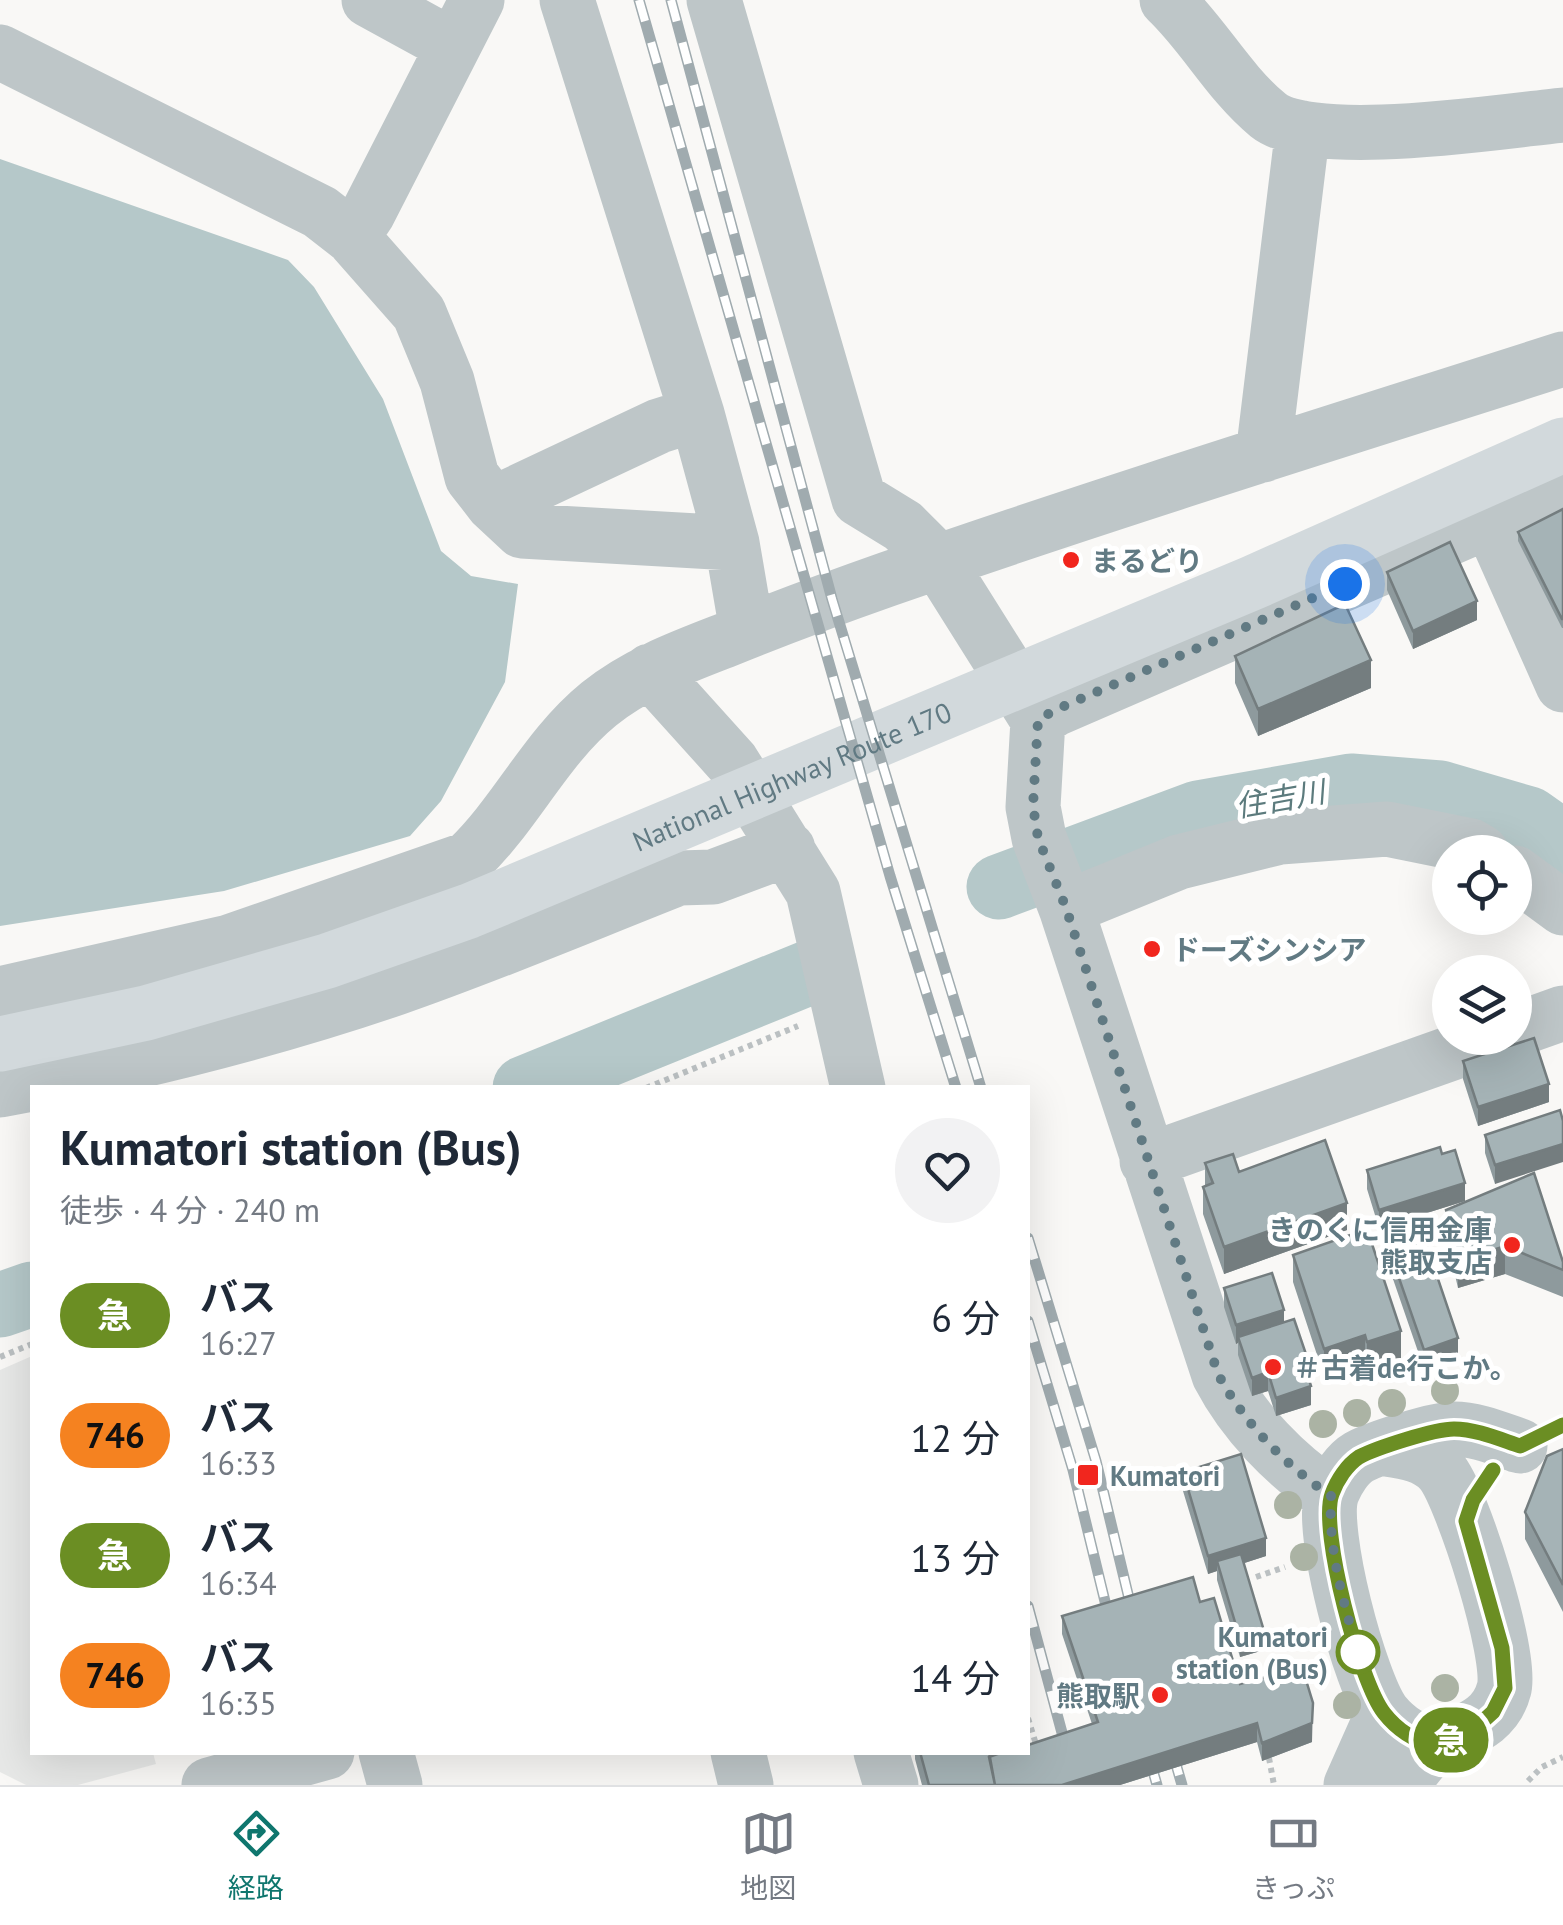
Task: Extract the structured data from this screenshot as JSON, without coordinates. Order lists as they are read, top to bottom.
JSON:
{
  "streets": {
    "highway": ["National Highway Route 170"]
  },
  "water": ["住吉川"],
  "places": {
    "other": [
      "まるどり",
      "ドーズシンシア",
      "きのくに信用金庫 熊取支店",
      "＃古着de行こか。",
      "Kumatori station (Bus)",
      "熊取駅"
    ],
    "transit": ["Kumatori"]
  },
  "lines": ["bus line 急"],
  "page": {
    "on_map": "急",
    "heading": ["Kumatori station (Bus)", "徒歩 · 4 分 · 240 m"],
    "list": [
      {
        "mark": "急",
        "name": "バス",
        "note": "16:27",
        "value": "6 分"
      },
      {
        "mark": "746",
        "name": "バス",
        "note": "16:33",
        "value": "12 分"
      },
      {
        "mark": "急",
        "name": "バス",
        "note": "16:34",
        "value": "13 分"
      },
      {
        "mark": "746",
        "name": "バス",
        "note": "16:35",
        "value": "14 分"
      }
    ],
    "tabs": ["経路", "地図", "きっぷ"]
  }
}
